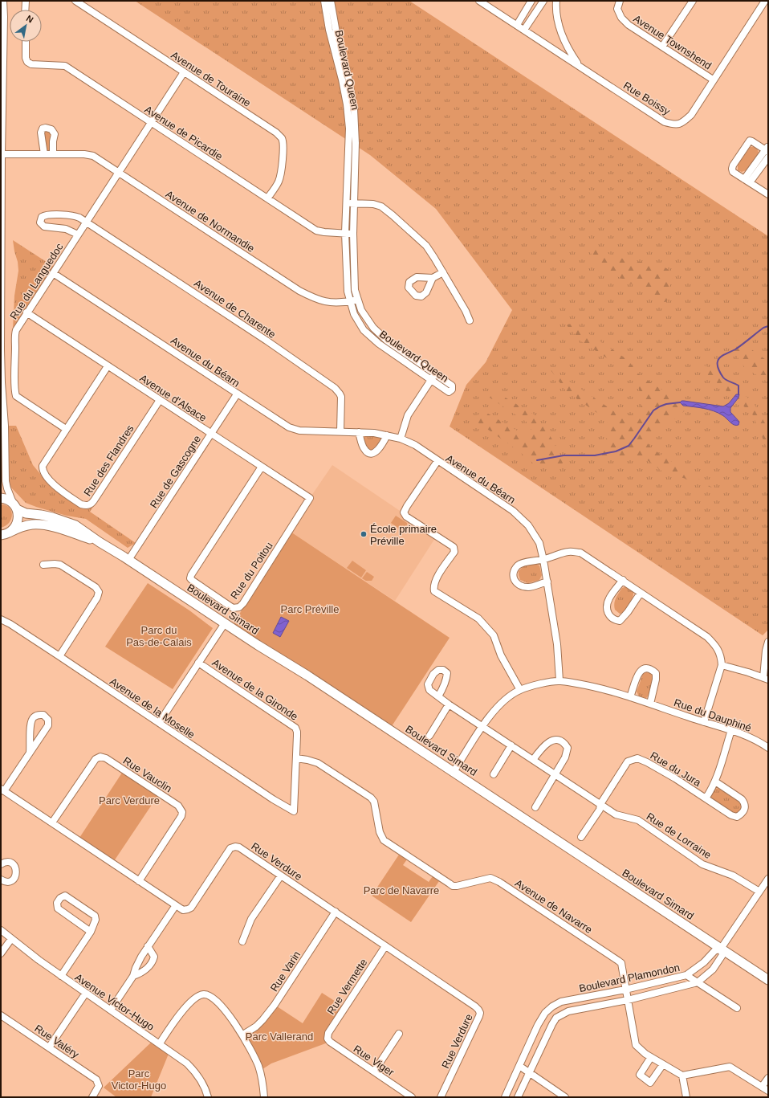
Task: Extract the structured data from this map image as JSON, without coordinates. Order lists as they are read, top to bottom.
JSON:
{
  "streets": {
    "main road": ["Boulevard Simard"],
    "street": [
      "Avenue Townshend",
      "Boulevard Queen",
      "Avenue de Touraine",
      "Rue Boissy",
      "Avenue de Picardie",
      "Avenue de Normandie",
      "Rue du Languedoc",
      "Avenue de Charente",
      "Avenue du Béarn",
      "Avenue d'Alsace",
      "Rue des Flandres",
      "Rue de Gascogne",
      "Rue du Poitou",
      "Avenue de la Gironde",
      "Avenue de la Moselle",
      "Rue du Dauphiné",
      "Rue du Jura",
      "Rue Vauclin",
      "Rue de Lorraine",
      "Rue Verdure",
      "Avenue de Navarre",
      "Rue Varin",
      "Boulevard Plamondon",
      "Rue Vermette",
      "Avenue Victor-Hugo",
      "Rue Valéry",
      "Rue Viger"
    ]
  },
  "crossings": [
    ["Avenue Townshend", "Rue Boissy"],
    ["Boulevard Queen", "Avenue de Picardie"],
    ["Boulevard Queen", "Avenue de Normandie"],
    ["Avenue de Touraine", "Avenue de Picardie"],
    ["Avenue de Touraine", "Rue du Languedoc"],
    ["Avenue de Picardie", "Rue du Languedoc"],
    ["Avenue de Normandie", "Rue du Languedoc"],
    ["Rue du Languedoc", "Avenue de Charente"],
    ["Rue du Languedoc", "Avenue du Béarn"],
    ["Rue du Languedoc", "Avenue d'Alsace"],
    ["Rue du Languedoc", "Rue des Flandres"],
    ["Avenue de Charente", "Avenue du Béarn"],
    ["Avenue du Béarn", "Rue de Gascogne"],
    ["Avenue du Béarn", "Rue du Dauphiné"],
    ["Avenue d'Alsace", "Rue des Flandres"],
    ["Avenue d'Alsace", "Rue de Gascogne"],
    ["Avenue d'Alsace", "Rue du Poitou"],
    ["Rue de Gascogne", "Boulevard Simard"],
    ["Boulevard Simard", "Rue du Dauphiné"],
    ["Boulevard Simard", "Boulevard Plamondon"],
    ["Avenue de la Gironde", "Avenue de la Moselle"],
    ["Avenue de la Gironde", "Avenue de Navarre"],
    ["Rue du Dauphiné", "Rue du Jura"],
    ["Rue du Dauphiné", "Rue de Lorraine"],
    ["Rue du Jura", "Rue de Lorraine"],
    ["Rue Vauclin", "Rue Verdure"],
    ["Rue Verdure", "Rue Varin"],
    ["Rue Verdure", "Rue Vermette"],
    ["Avenue de Navarre", "Boulevard Plamondon"],
    ["Rue Vermette", "Rue Viger"]
  ],
  "parks": [
    "Parc Préville",
    "Parc du Pas-de-Calais",
    "Parc Verdure",
    "Parc de Navarre",
    "Parc Vallerand",
    "Parc Victor-Hugo"
  ],
  "places": ["École primaire Préville"],
  "north": "top right"
}
